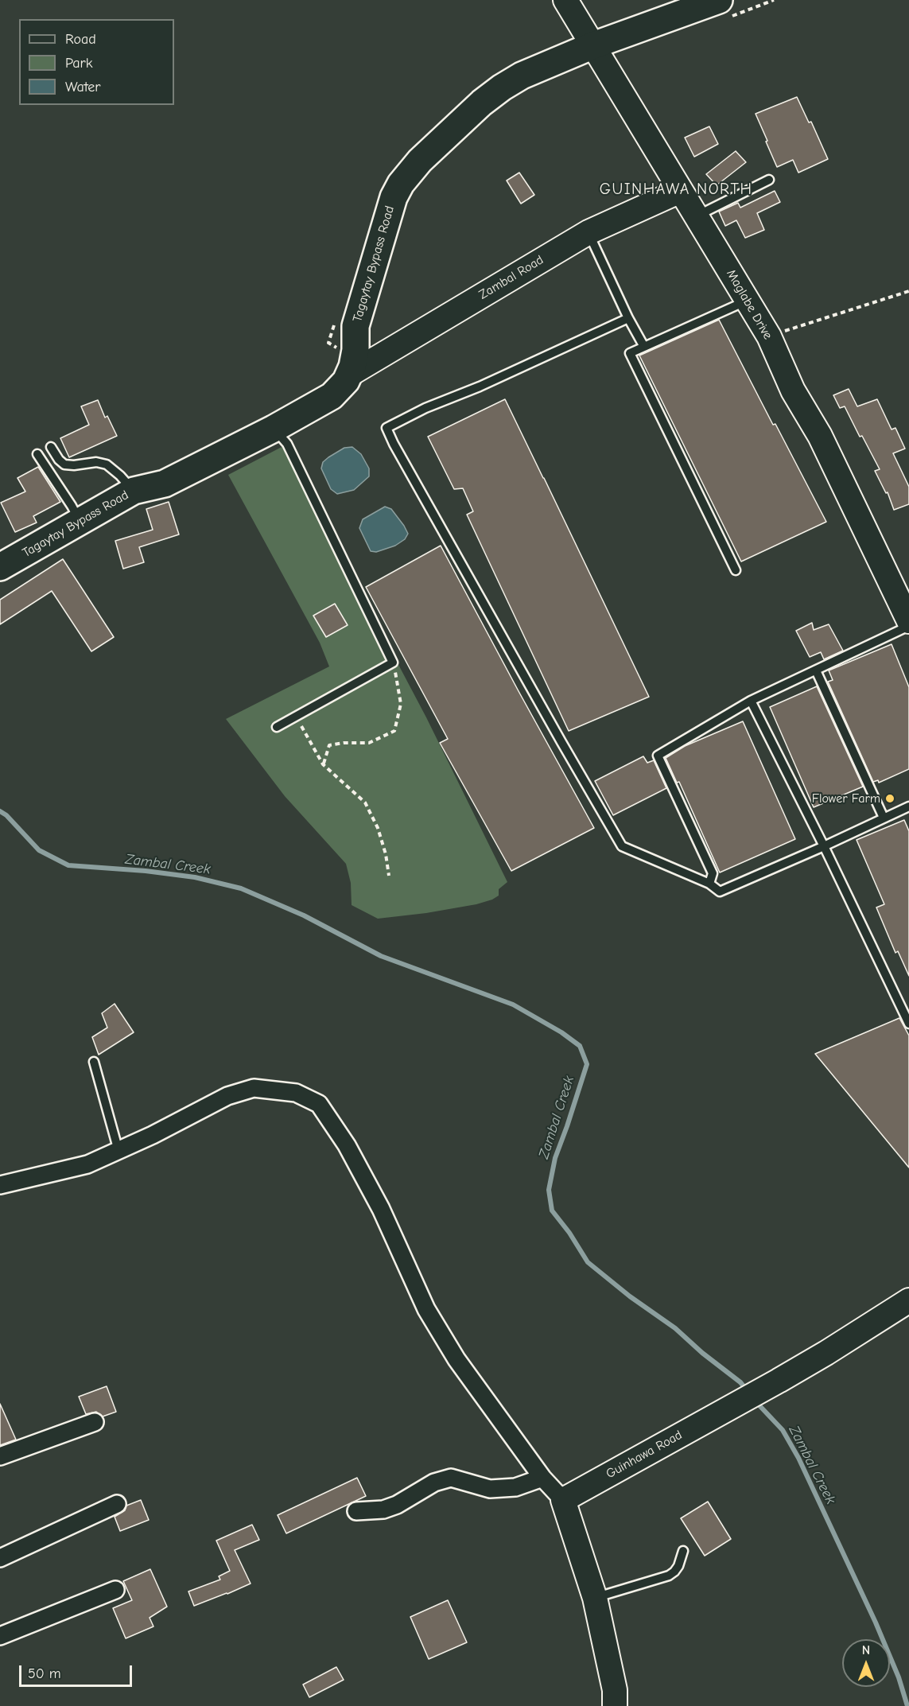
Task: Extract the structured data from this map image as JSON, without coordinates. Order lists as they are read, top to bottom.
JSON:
{
  "streets": {
    "main road": ["Tagaytay Bypass Road"],
    "street": ["Zambal Road", "Maglabe Drive", "Guinhawa Road"]
  },
  "crossings": [
    ["Tagaytay Bypass Road", "Zambal Road"],
    ["Tagaytay Bypass Road", "Maglabe Drive"],
    ["Zambal Road", "Maglabe Drive"]
  ],
  "districts": ["GUINHAWA NORTH"],
  "water": ["Zambal Creek"],
  "places": ["Flower Farm"],
  "legend": ["Road", "Park", "Water"],
  "scale_bar": "50 m",
  "north": "top"
}
